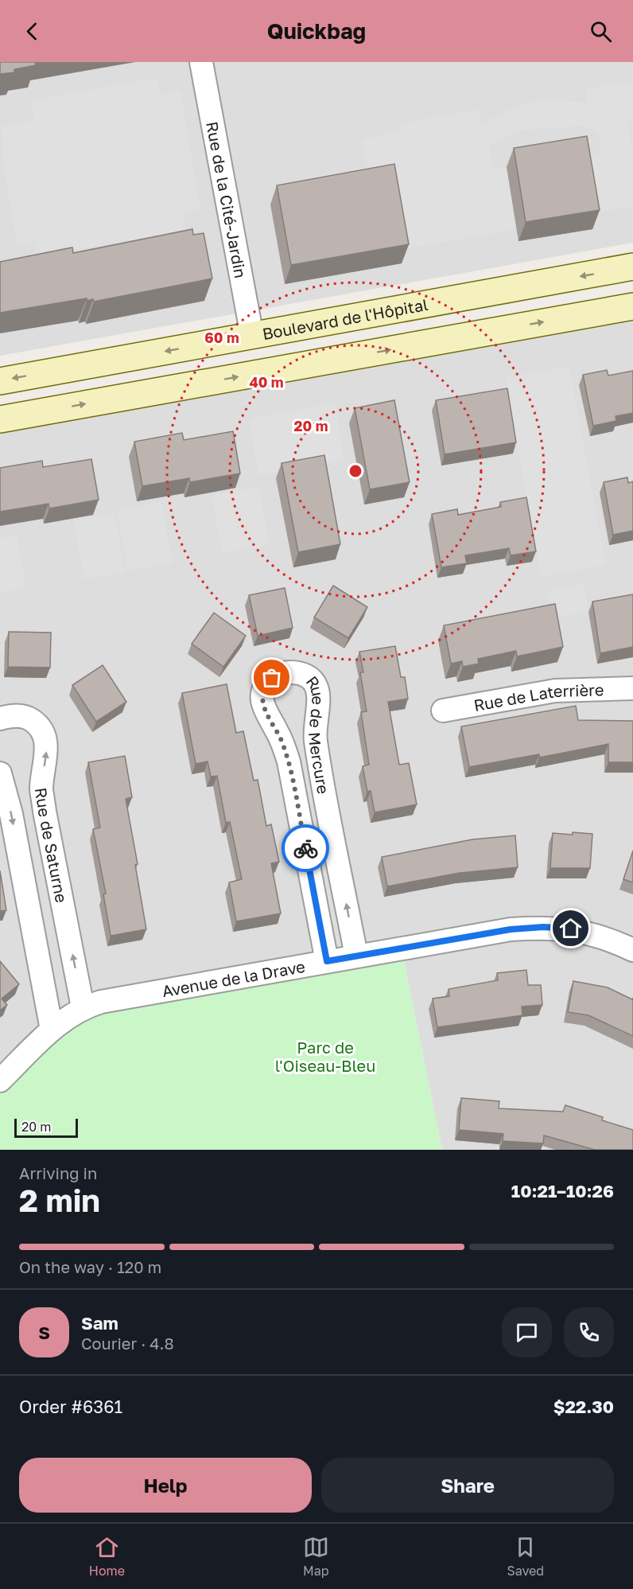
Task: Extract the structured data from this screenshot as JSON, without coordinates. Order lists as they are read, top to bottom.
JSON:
{
  "streets": {
    "main road": ["Boulevard de l'Hôpital"],
    "street": [
      "Rue de la Cité-Jardin",
      "Rue de Laterrière",
      "Rue de Mercure",
      "Rue de Saturne",
      "Avenue de la Drave"
    ]
  },
  "crossings": [
    ["Rue de la Cité-Jardin", "Boulevard de l'Hôpital"],
    ["Rue de Mercure", "Avenue de la Drave"],
    ["Rue de Saturne", "Avenue de la Drave"]
  ],
  "parks": ["Parc de l'Oiseau-Bleu"],
  "scale_bar": "20 m",
  "page": {
    "header": "Quickbag",
    "scale": "20 m",
    "heading": ["2 min", "Arriving in", "10:21–10:26"],
    "panel": [
      "Sam",
      "Courier · 4.8",
      "Order #6361",
      "$22.30"
    ],
    "bar": "On the way · 120 m",
    "round": "S",
    "buttons": ["Help", "Share"],
    "tabs": ["Home", "Map", "Saved"]
  },
  "rings": ["60 m", "40 m", "20 m"]
}
